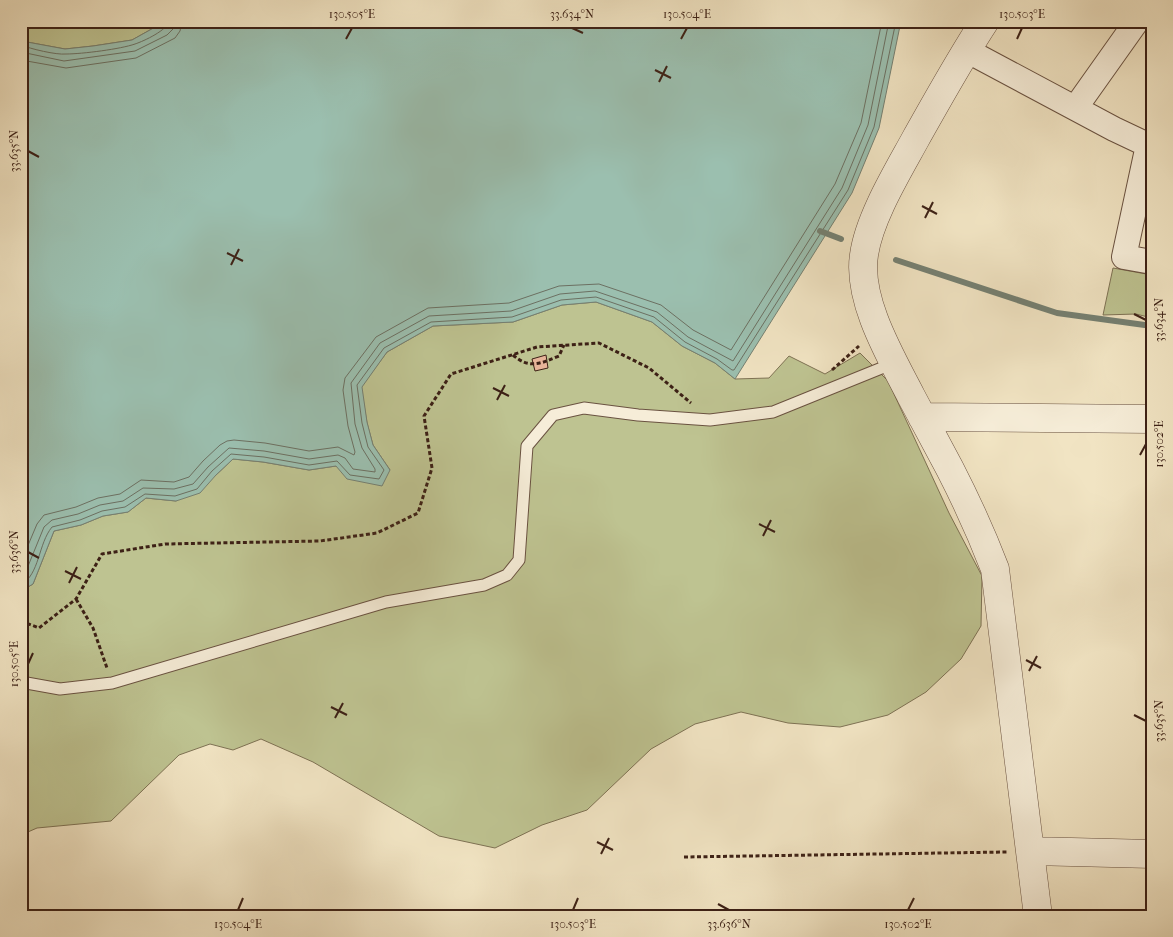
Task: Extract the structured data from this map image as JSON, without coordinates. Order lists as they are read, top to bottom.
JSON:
{
  "coordinates": [
    "130.505°E",
    "33.634°N",
    "130.504°E",
    "130.503°E",
    "33.635°N",
    "130.502°E",
    "33.636°N"
  ]
}
